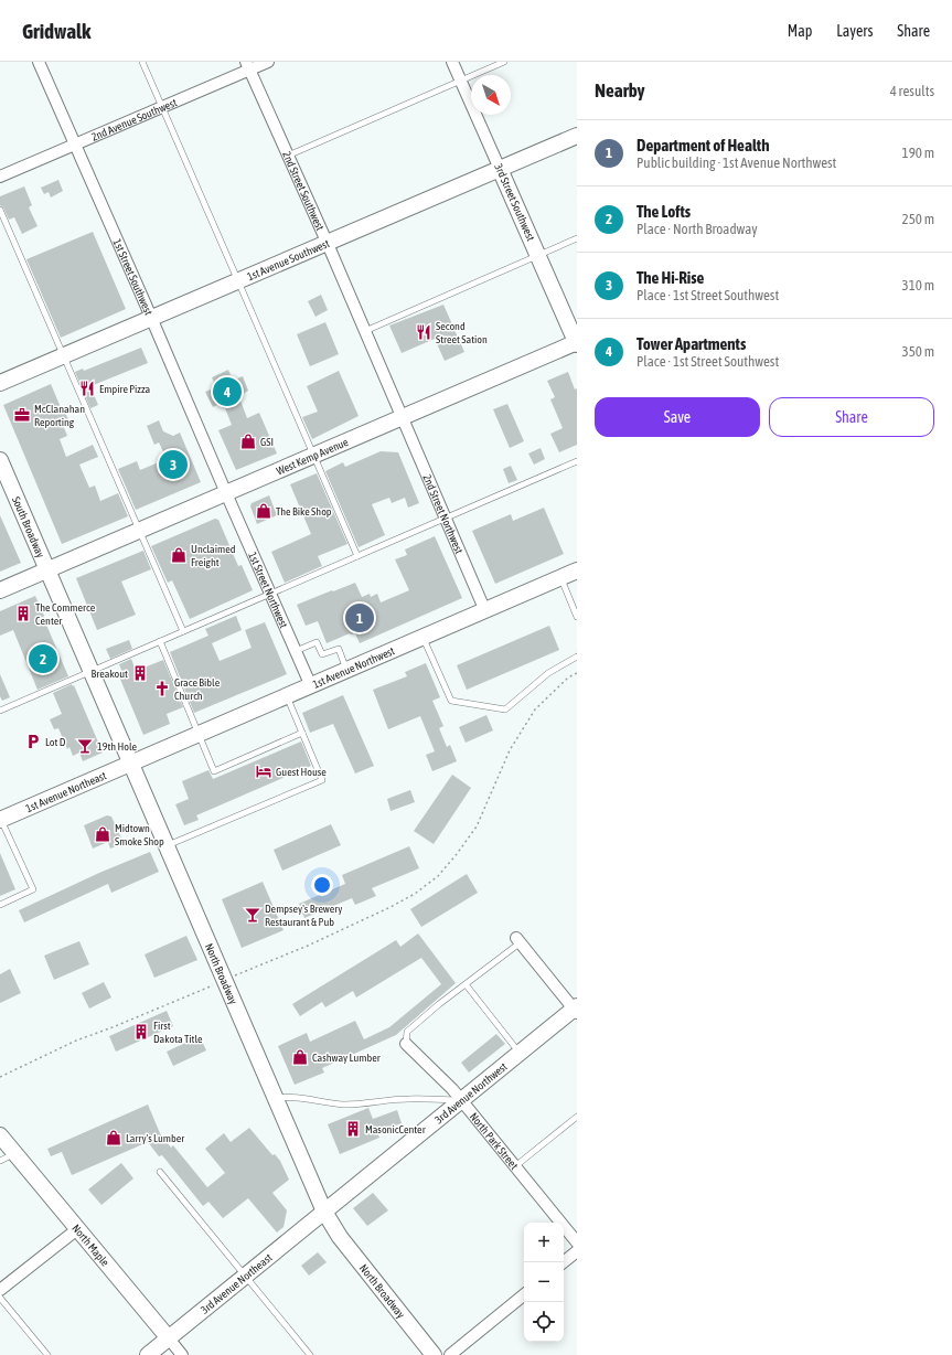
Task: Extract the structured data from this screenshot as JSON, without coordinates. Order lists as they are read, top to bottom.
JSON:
{
  "streets": {
    "street": [
      "2nd Avenue Southwest",
      "2nd Street Southwest",
      "3rd Street Southwest",
      "1st Avenue Southwest",
      "1st Street Southwest",
      "West Kemp Avenue",
      "2nd Street Northwest",
      "South Broadway",
      "1st Street Northwest",
      "1st Avenue Northwest",
      "1st Avenue Northeast",
      "North Broadway",
      "3rd Avenue Northwest",
      "North Park Street",
      "North Maple",
      "3rd Avenue Northeast"
    ]
  },
  "crossings": [
    ["2nd Avenue Southwest", "2nd Street Southwest"],
    ["2nd Avenue Southwest", "1st Street Southwest"],
    ["2nd Street Southwest", "1st Avenue Southwest"],
    ["2nd Street Southwest", "West Kemp Avenue"],
    ["2nd Street Southwest", "2nd Street Northwest"],
    ["3rd Street Southwest", "1st Avenue Southwest"],
    ["3rd Street Southwest", "West Kemp Avenue"],
    ["1st Avenue Southwest", "1st Street Southwest"],
    ["1st Street Southwest", "West Kemp Avenue"],
    ["1st Street Southwest", "1st Street Northwest"],
    ["West Kemp Avenue", "2nd Street Northwest"],
    ["West Kemp Avenue", "South Broadway"],
    ["West Kemp Avenue", "1st Street Northwest"],
    ["West Kemp Avenue", "North Broadway"],
    ["2nd Street Northwest", "1st Avenue Northwest"],
    ["South Broadway", "North Broadway"],
    ["1st Street Northwest", "1st Avenue Northwest"],
    ["1st Avenue Northwest", "1st Avenue Northeast"],
    ["1st Avenue Northwest", "North Broadway"],
    ["1st Avenue Northeast", "North Broadway"],
    ["North Broadway", "3rd Avenue Northwest"],
    ["North Broadway", "3rd Avenue Northeast"],
    ["3rd Avenue Northwest", "North Park Street"],
    ["3rd Avenue Northwest", "3rd Avenue Northeast"],
    ["North Maple", "3rd Avenue Northeast"]
  ],
  "places": {
    "restaurant": ["Second Street Sation", "Empire Pizza"],
    "office": ["McClanahan Reporting"],
    "shop": [
      "GSI",
      "The Bike Shop",
      "Unclaimed Freight",
      "Midtown Smoke Shop",
      "Cashway Lumber",
      "Larry's Lumber"
    ],
    "building": [
      "The Commerce Center",
      "Breakout",
      "First Dakota Title",
      "MasonicCenter"
    ],
    "church": ["Grace Bible Church"],
    "parking": ["Lot D"],
    "bar": ["19th Hole", "Dempsey's Brewery Restaurant & Pub"],
    "hotel": ["Guest House"]
  },
  "north": "bottom right",
  "page": {
    "header": "Gridwalk",
    "nav": ["Map", "Layers", "Share"],
    "heading": ["Nearby", "4 results"],
    "list": [
      {
        "mark": "1",
        "name": "Department of Health",
        "note": "Public building · 1st Avenue Northwest",
        "value": "190 m"
      },
      {
        "mark": "2",
        "name": "The Lofts",
        "note": "Place · North Broadway",
        "value": "250 m"
      },
      {
        "mark": "3",
        "name": "The Hi-Rise",
        "note": "Place · 1st Street Southwest",
        "value": "310 m"
      },
      {
        "mark": "4",
        "name": "Tower Apartments",
        "note": "Place · 1st Street Southwest",
        "value": "350 m"
      }
    ],
    "pins": [
      "4",
      "3",
      "1",
      "2"
    ],
    "buttons": ["Save", "Share"],
    "map_buttons": ["+", "−"]
  }
}
